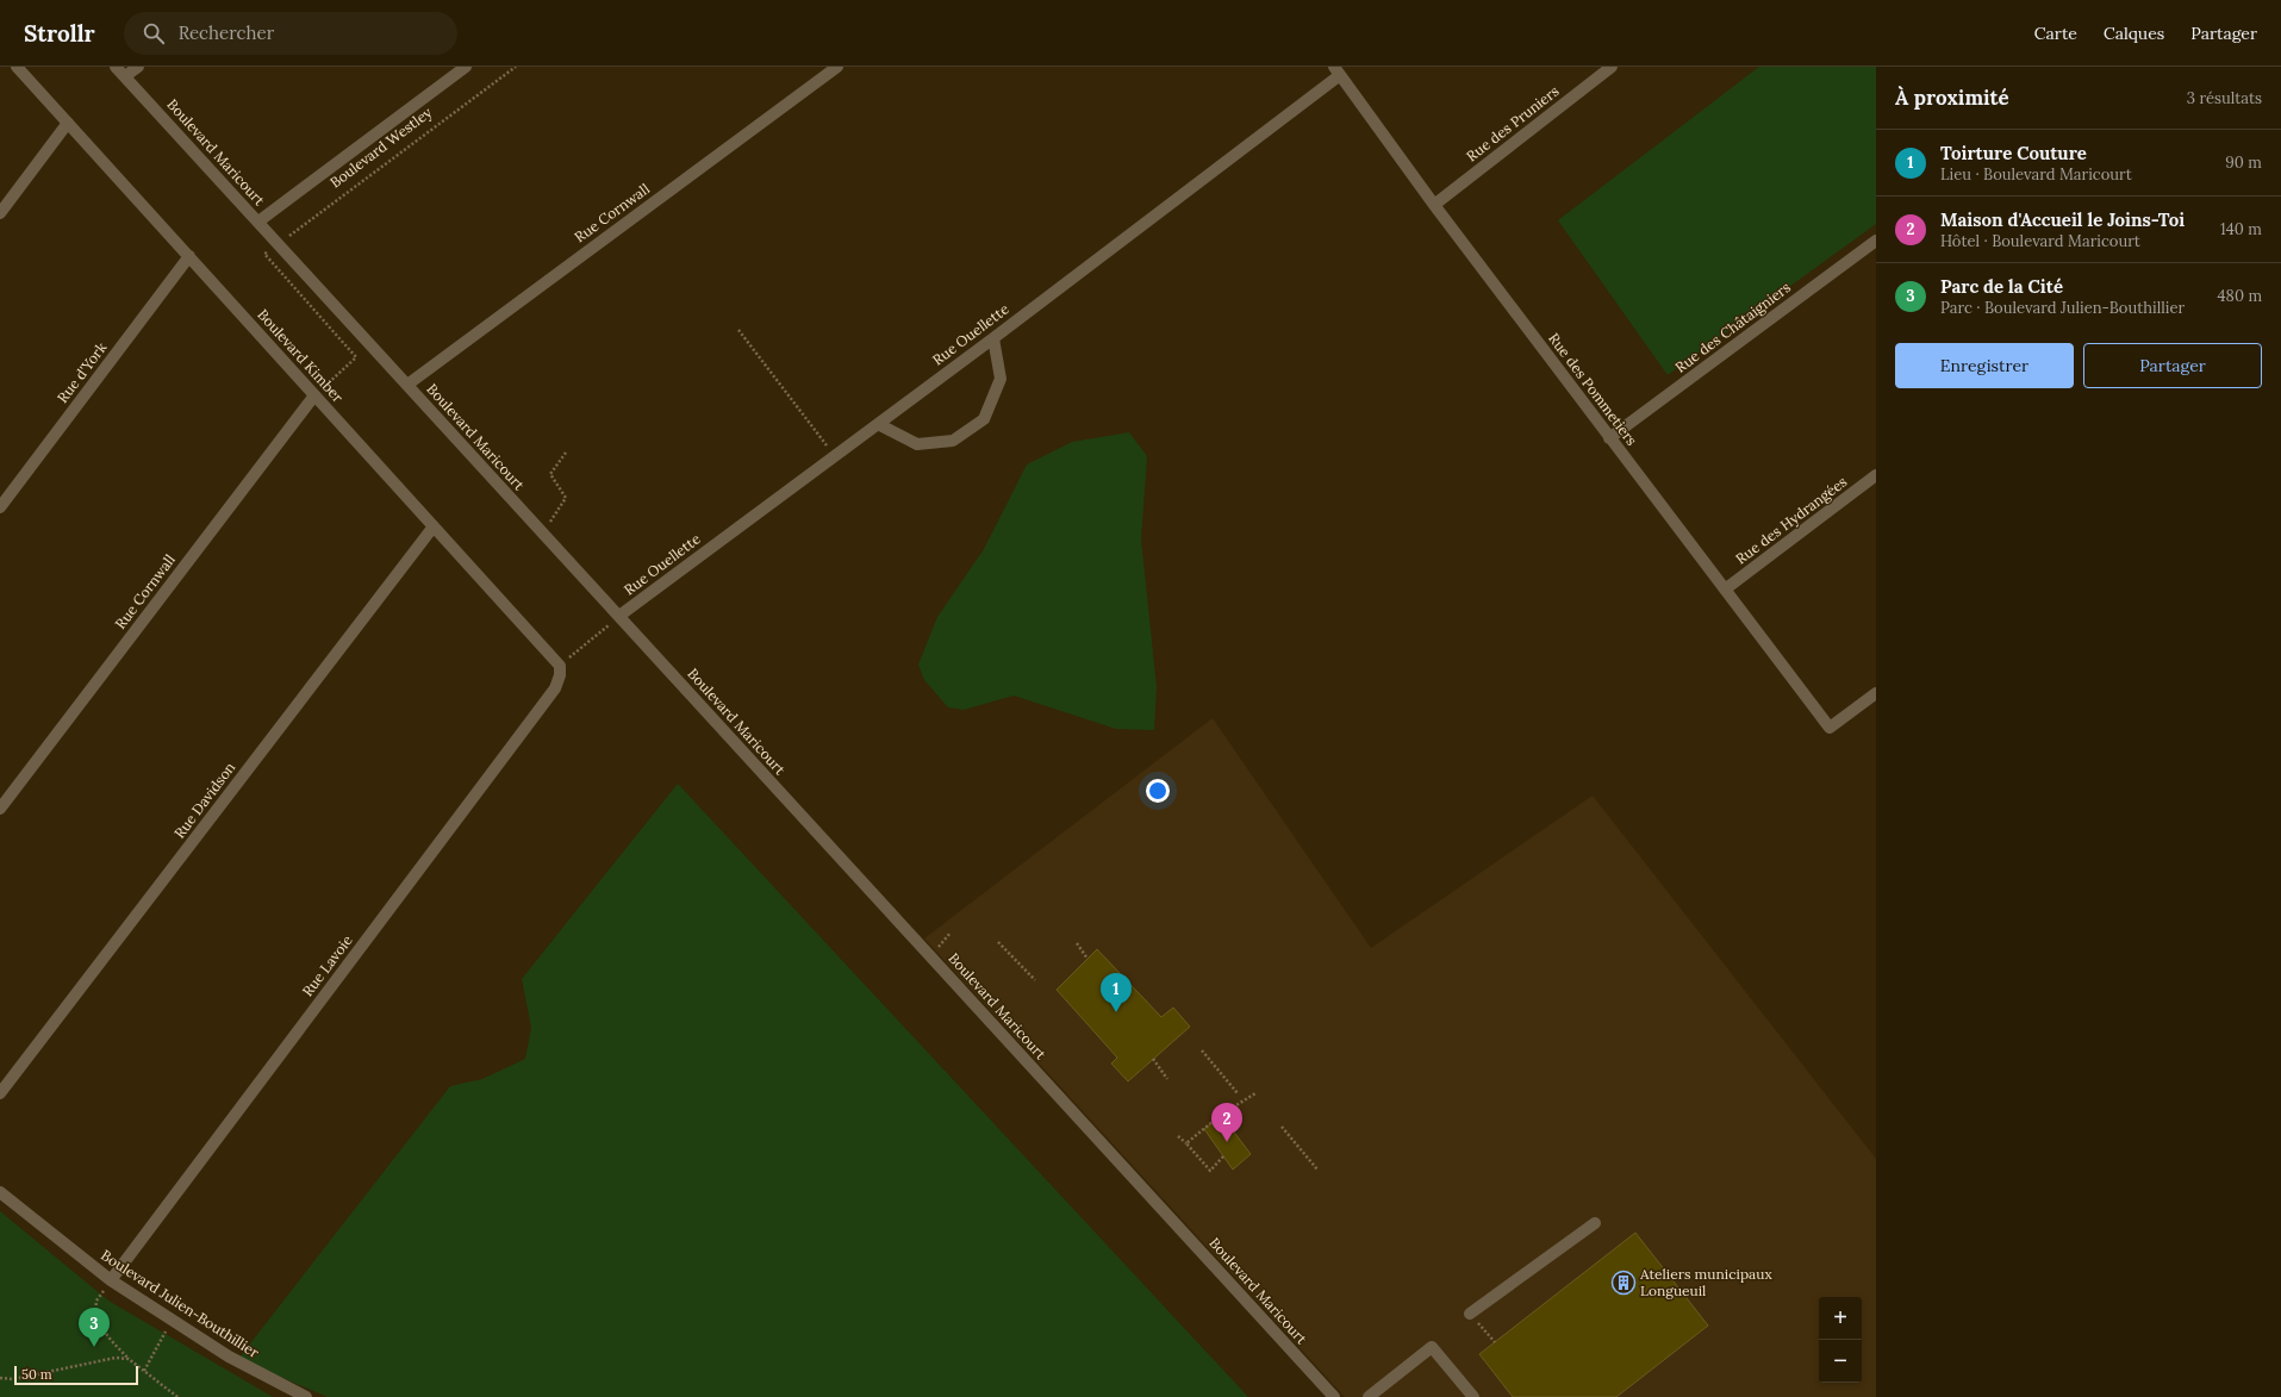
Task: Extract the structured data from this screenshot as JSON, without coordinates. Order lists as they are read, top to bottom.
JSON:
{
  "streets": {
    "street": [
      "Rue des Pruniers",
      "Boulevard Westley",
      "Boulevard Maricourt",
      "Rue Cornwall",
      "Rue des Châtaigniers",
      "Rue Ouellette",
      "Boulevard Kimber",
      "Rue d'York",
      "Rue des Pommetiers",
      "Rue des Hydrangées",
      "Rue Davidson",
      "Rue Lavoie",
      "Boulevard Julien-Bouthillier"
    ]
  },
  "crossings": [
    ["Rue des Pruniers", "Rue des Pommetiers"],
    ["Boulevard Westley", "Boulevard Maricourt"],
    ["Boulevard Maricourt", "Rue Cornwall"],
    ["Boulevard Maricourt", "Rue Ouellette"],
    ["Rue Cornwall", "Boulevard Kimber"],
    ["Rue des Châtaigniers", "Rue des Pommetiers"],
    ["Rue Ouellette", "Rue des Pommetiers"],
    ["Boulevard Kimber", "Rue d'York"],
    ["Boulevard Kimber", "Rue Davidson"],
    ["Boulevard Kimber", "Rue Lavoie"],
    ["Rue des Pommetiers", "Rue des Hydrangées"],
    ["Rue Lavoie", "Boulevard Julien-Bouthillier"]
  ],
  "places": {
    "building": ["Ateliers municipaux Longueuil"]
  },
  "scale_bar": "50 m",
  "page": {
    "header": "Strollr",
    "search": "Rechercher",
    "nav": ["Carte", "Calques", "Partager"],
    "heading": ["À proximité", "3 résultats"],
    "list": [
      {
        "mark": "1",
        "name": "Toirture Couture",
        "note": "Lieu · Boulevard Maricourt",
        "value": "90 m"
      },
      {
        "mark": "2",
        "name": "Maison d'Accueil le Joins-Toi",
        "note": "Hôtel · Boulevard Maricourt",
        "value": "140 m"
      },
      {
        "mark": "3",
        "name": "Parc de la Cité",
        "note": "Parc · Boulevard Julien-Bouthillier",
        "value": "480 m"
      }
    ],
    "buttons": ["Enregistrer", "Partager"],
    "pins": ["1", "2", "3"],
    "map_buttons": ["+", "−"],
    "scale": "50 m"
  }
}
